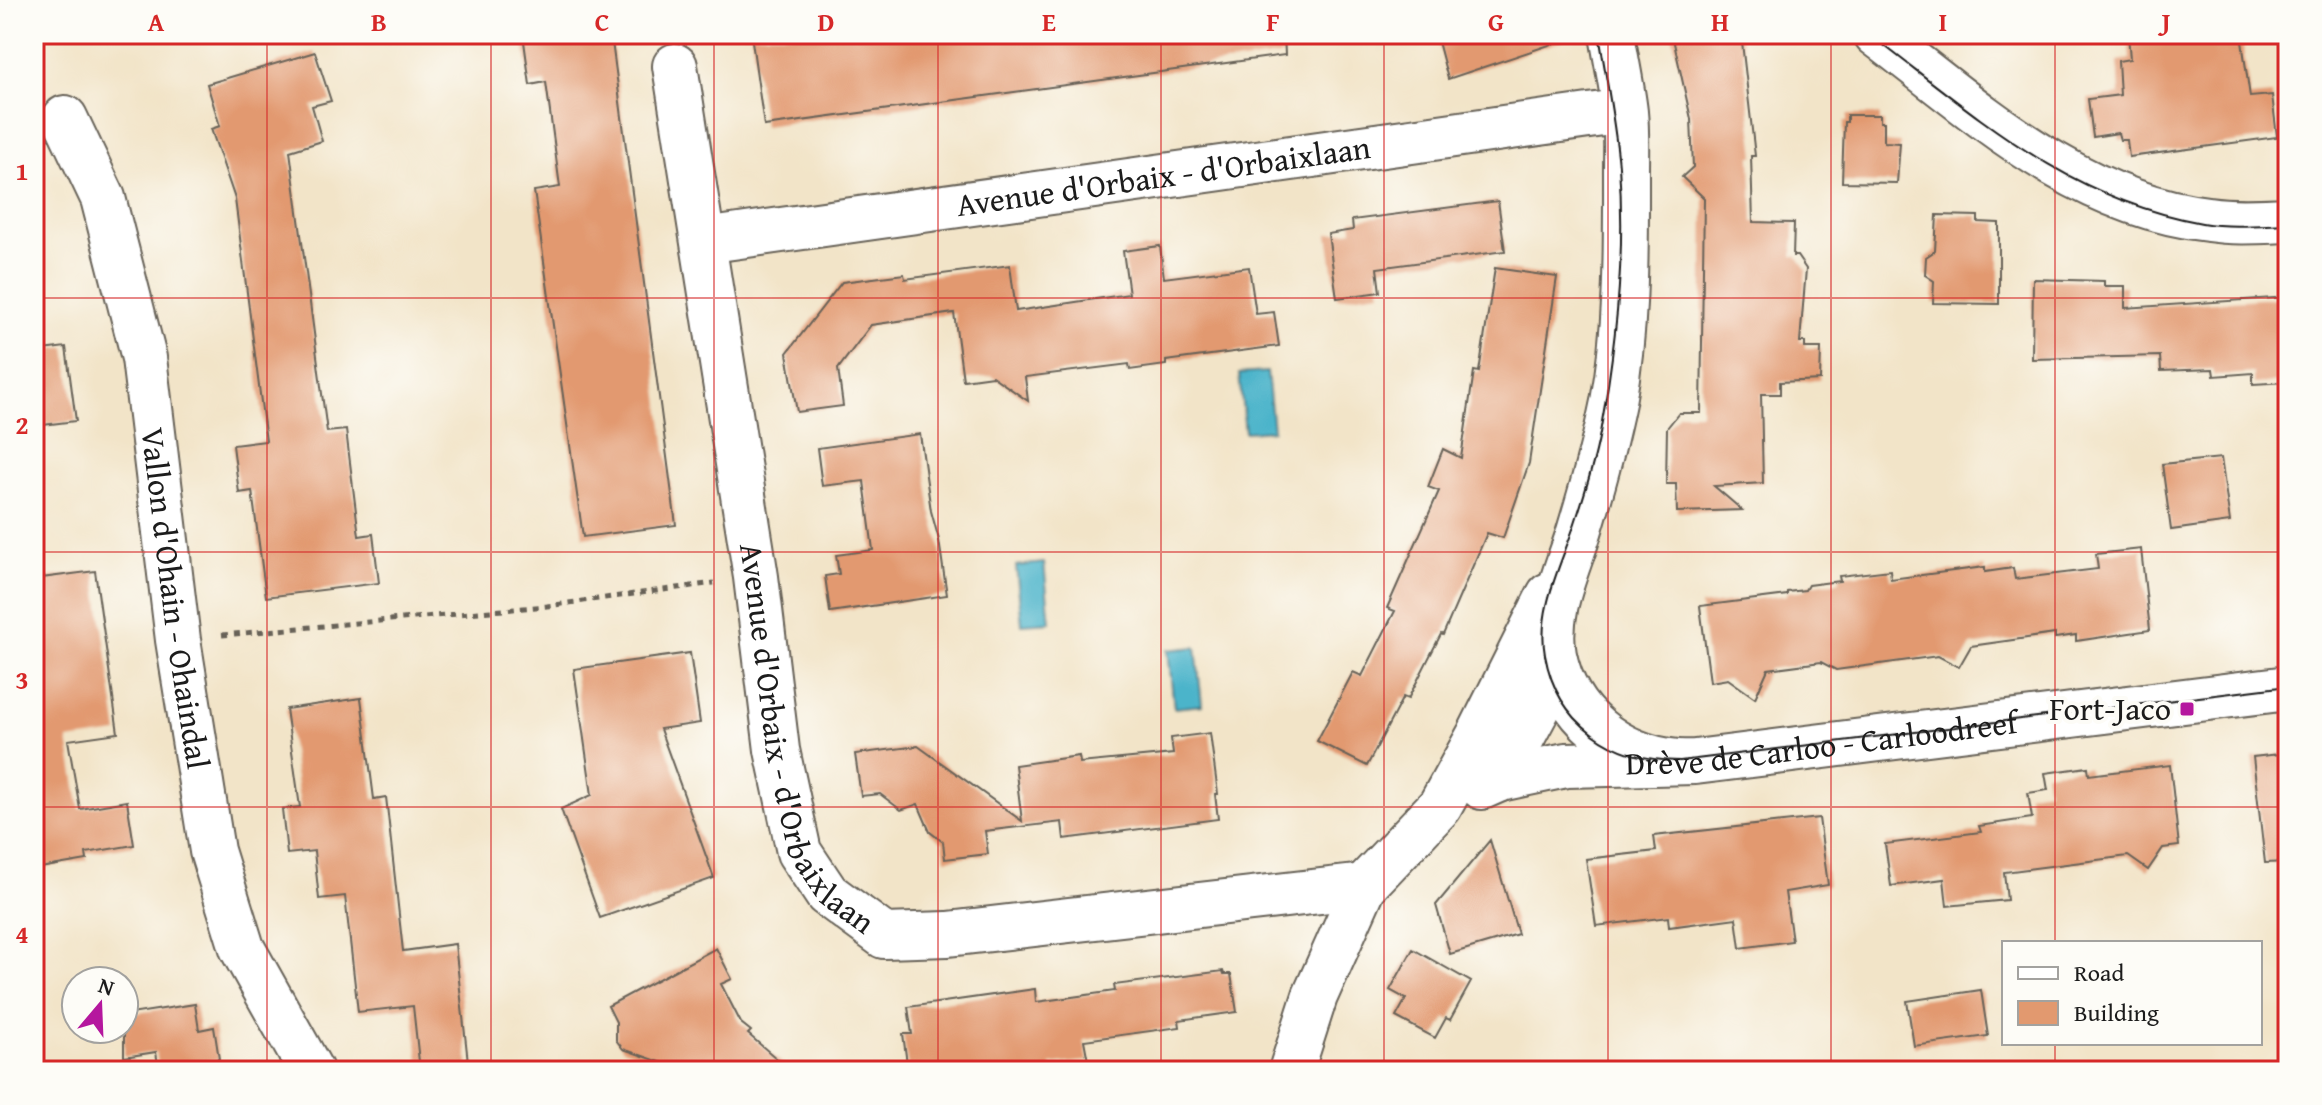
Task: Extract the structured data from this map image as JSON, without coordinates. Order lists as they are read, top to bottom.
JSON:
{
  "streets": {
    "street": ["Avenue d'Orbaix - d'Orbaixlaan", "Vallon d'Ohain - Ohaindal", "Drève de Carloo - Carloodreef"]
  },
  "places": {
    "transit": ["Fort-Jaco"]
  },
  "legend": ["Road", "Building"],
  "north": "top",
  "grid": {
    "columns": [
      "A",
      "B",
      "C",
      "D",
      "E",
      "F",
      "G",
      "H",
      "I",
      "J"
    ],
    "rows": [
      "1",
      "2",
      "3",
      "4"
    ]
  }
}
